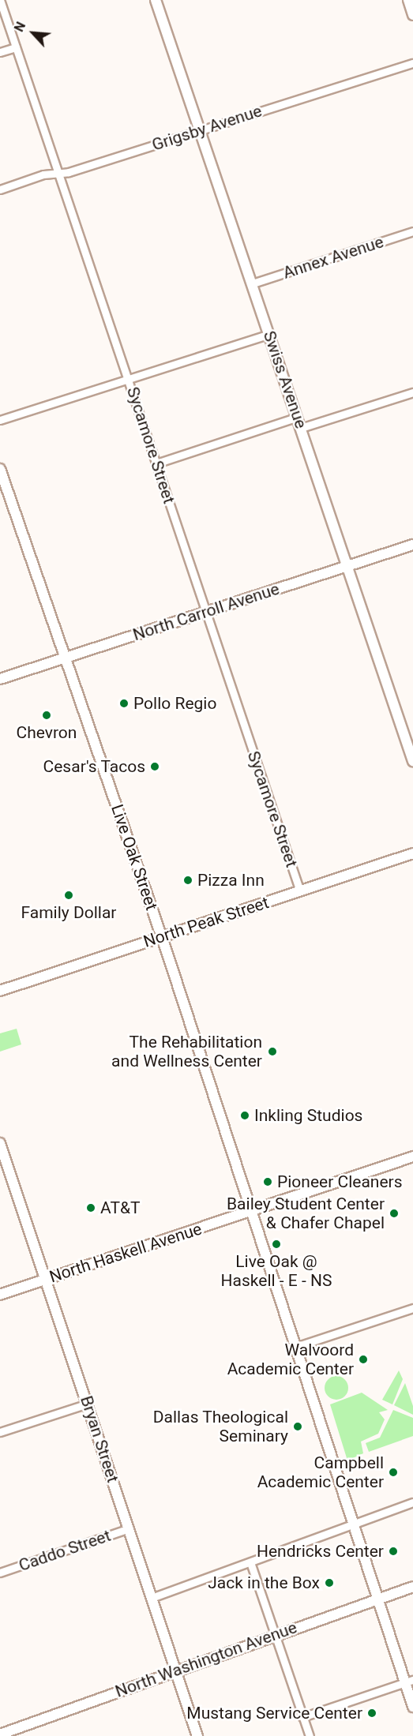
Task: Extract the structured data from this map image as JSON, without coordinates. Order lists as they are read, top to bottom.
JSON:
{
  "streets": {
    "street": [
      "Grigsby Avenue",
      "Annex Avenue",
      "Swiss Avenue",
      "Sycamore Street",
      "North Carroll Avenue",
      "Live Oak Street",
      "North Peak Street",
      "North Haskell Avenue",
      "Bryan Street",
      "Caddo Street",
      "North Washington Avenue"
    ]
  },
  "crossings": [
    ["Grigsby Avenue", "Swiss Avenue"],
    ["Grigsby Avenue", "Sycamore Street"],
    ["Annex Avenue", "Swiss Avenue"],
    ["Swiss Avenue", "North Carroll Avenue"],
    ["Sycamore Street", "North Carroll Avenue"],
    ["Sycamore Street", "North Peak Street"],
    ["North Carroll Avenue", "Live Oak Street"],
    ["Live Oak Street", "North Peak Street"],
    ["Live Oak Street", "North Haskell Avenue"],
    ["Live Oak Street", "North Washington Avenue"],
    ["North Haskell Avenue", "Bryan Street"],
    ["Bryan Street", "Caddo Street"],
    ["Bryan Street", "North Washington Avenue"]
  ],
  "places": [
    "Pollo Regio",
    "Chevron",
    "Cesar's Tacos",
    "Pizza Inn",
    "Family Dollar",
    "The Rehabilitation and Wellness Center",
    "Inkling Studios",
    "Pioneer Cleaners",
    "AT&T",
    "Bailey Student Center & Chafer Chapel",
    "Live Oak @ Haskell - E - NS",
    "Walvoord Academic Center",
    "Dallas Theological Seminary",
    "Campbell Academic Center",
    "Hendricks Center",
    "Jack in the Box",
    "Mustang Service Center"
  ],
  "north": "top left"
}
